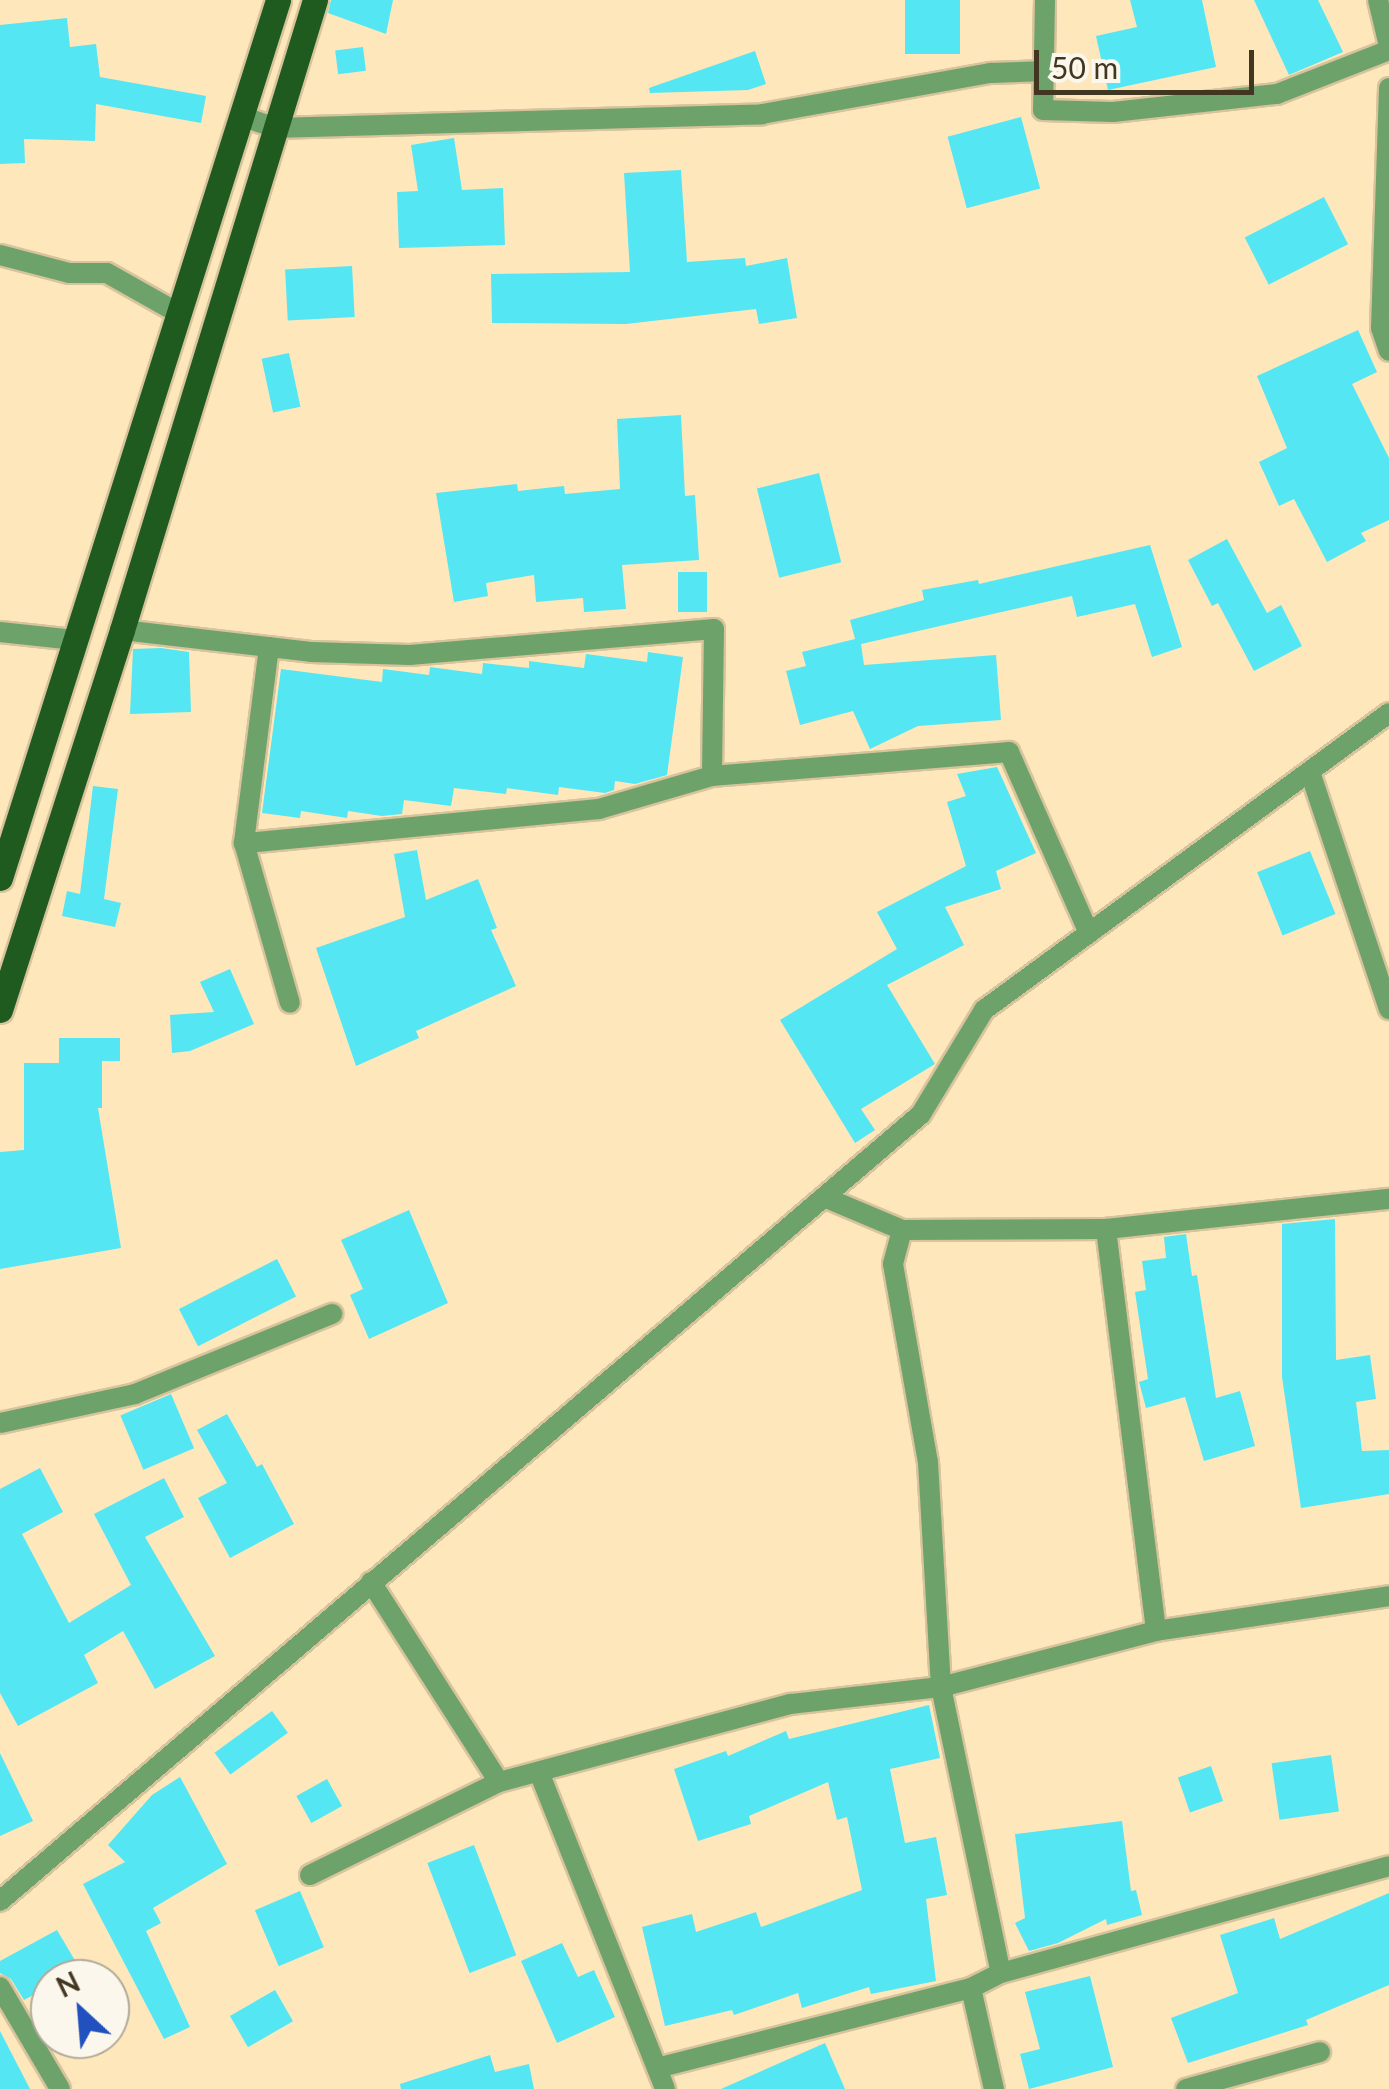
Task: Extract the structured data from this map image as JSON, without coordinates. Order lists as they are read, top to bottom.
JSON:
{
  "scale_bar": "50 m",
  "north": "top left"
}
